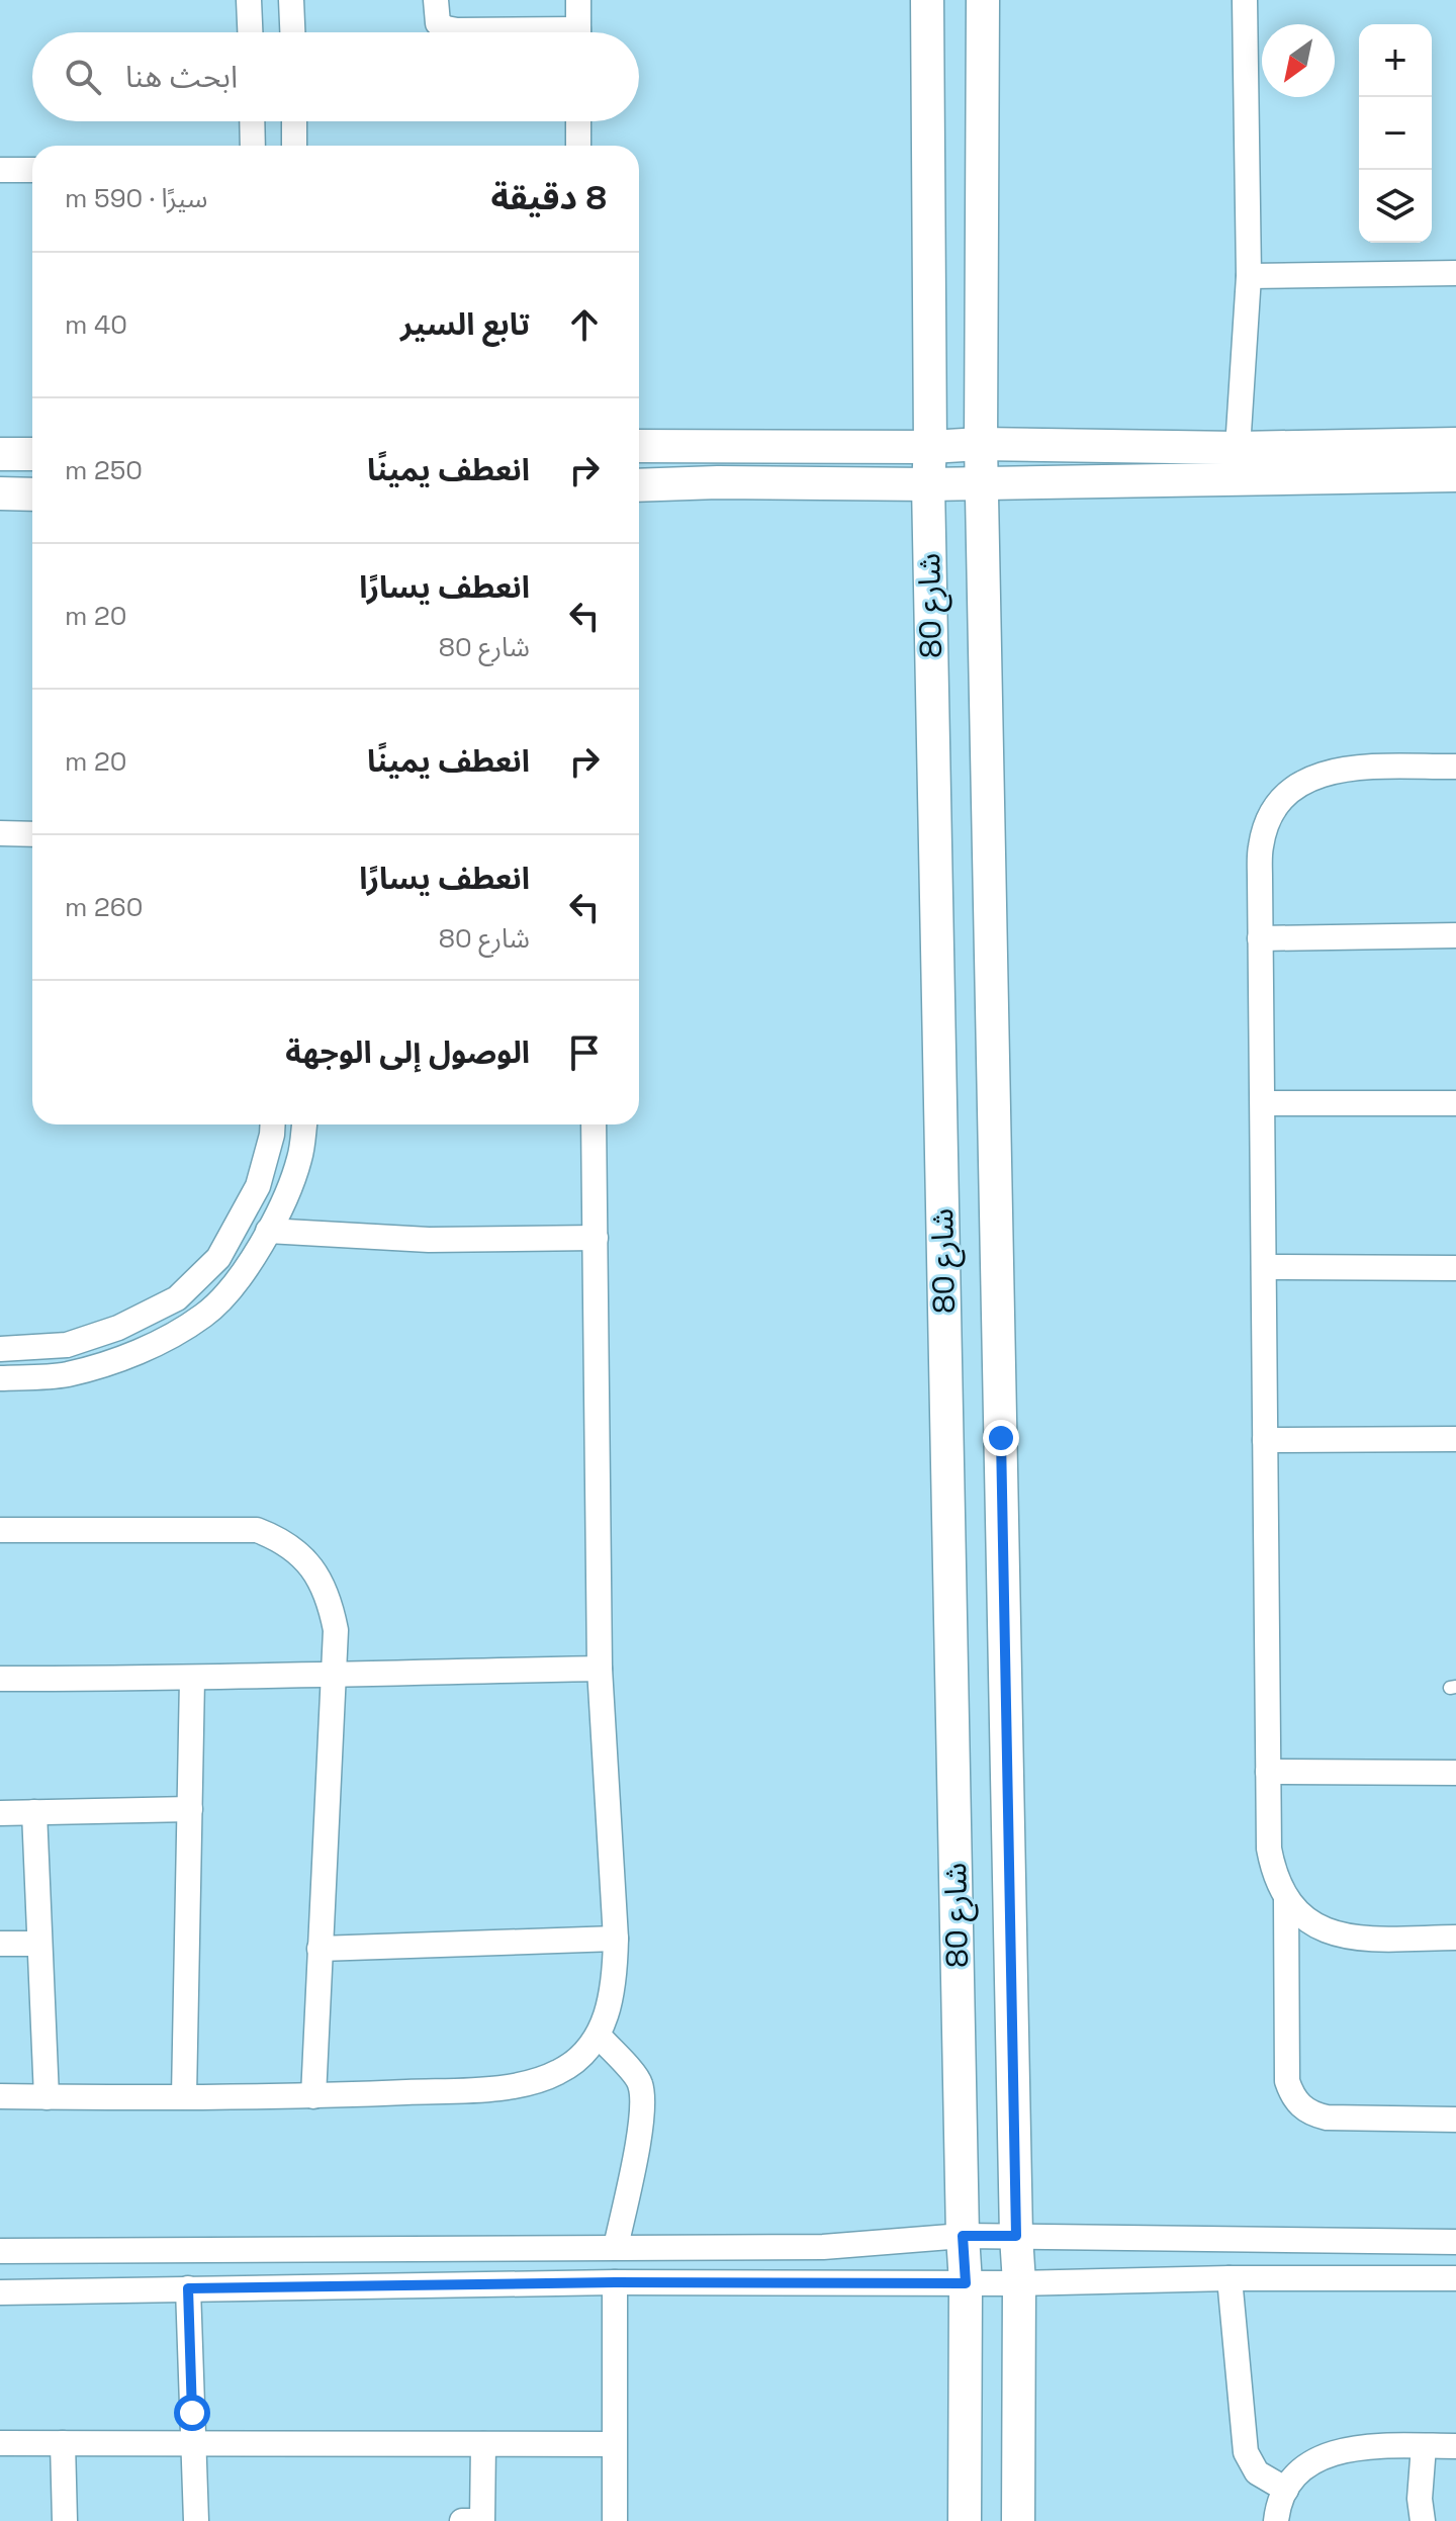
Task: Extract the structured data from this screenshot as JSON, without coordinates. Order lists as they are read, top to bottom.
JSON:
{
  "streets": {
    "street": ["شارع 80"]
  },
  "north": "bottom left",
  "page": {
    "map_buttons": ["+", "−"],
    "search": "ابحث هنا",
    "heading": ["8 دقيقة", "سيرًا · 590 m"],
    "list": [
      ["تابع السير", "40 m"],
      ["انعطف يمينًا", "250 m"],
      ["انعطف يسارًا", "شارع 80", "20 m"],
      ["انعطف يمينًا", "20 m"],
      ["انعطف يسارًا", "شارع 80", "260 m"],
      "الوصول إلى الوجهة"
    ]
  }
}
